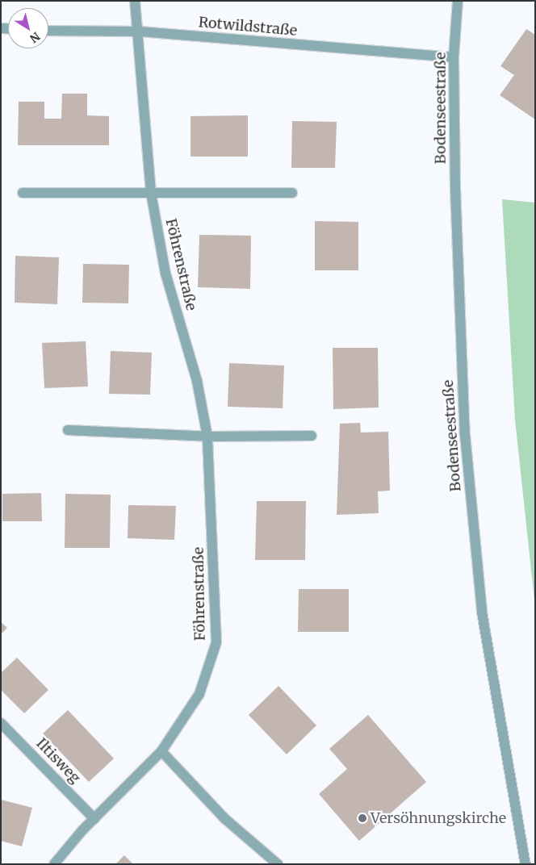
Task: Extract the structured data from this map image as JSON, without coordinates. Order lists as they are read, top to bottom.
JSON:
{
  "streets": {
    "street": [
      "Rotwildstraße",
      "Bodenseestraße",
      "Föhrenstraße",
      "Iltisweg"
    ]
  },
  "crossings": [
    ["Rotwildstraße", "Bodenseestraße"],
    ["Rotwildstraße", "Föhrenstraße"],
    ["Föhrenstraße", "Iltisweg"]
  ],
  "places": ["Versöhnungskirche"],
  "north": "bottom right"
}
